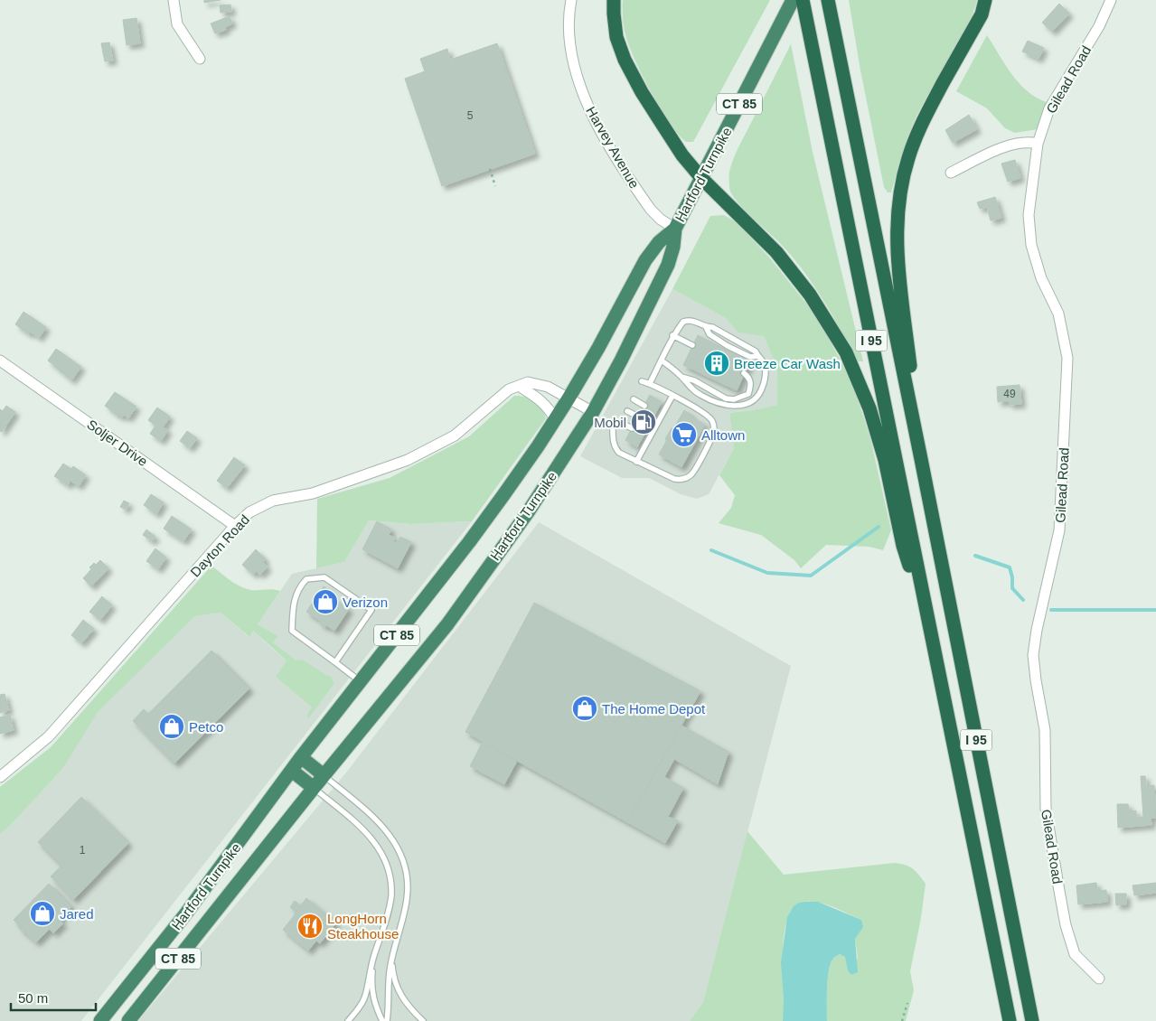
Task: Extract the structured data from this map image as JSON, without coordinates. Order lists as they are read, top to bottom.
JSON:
{
  "streets": {
    "highway": ["CT 85", "Hartford Turnpike", "I 95"],
    "street": [
      "Gilead Road",
      "Harvey Avenue",
      "Soljer Drive",
      "Dayton Road"
    ]
  },
  "crossings": [
    ["Harvey Avenue", "Hartford Turnpike"],
    ["Hartford Turnpike", "Dayton Road"],
    ["Soljer Drive", "Dayton Road"]
  ],
  "places": {
    "building": ["Breeze Car Wash"],
    "fuel station": ["Mobil"],
    "supermarket": ["Alltown"],
    "shop": [
      "Verizon",
      "The Home Depot",
      "Petco",
      "Jared"
    ],
    "restaurant": ["LongHorn Steakhouse"]
  },
  "house_numbers": ["5", "49", "1"],
  "scale_bar": "50 m"
}
